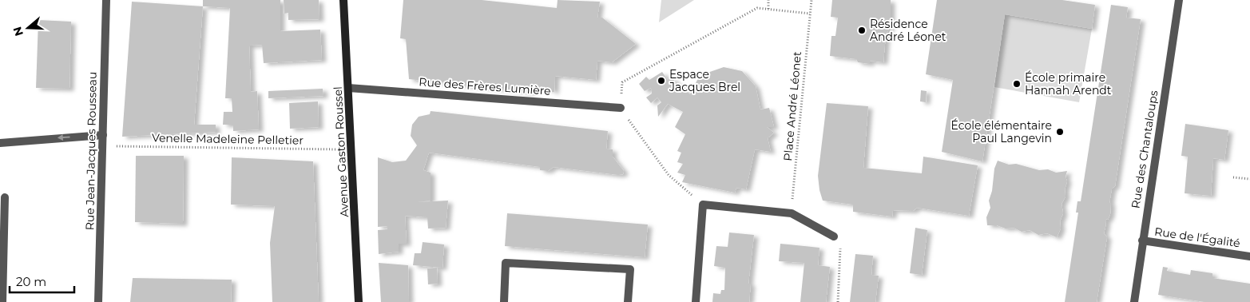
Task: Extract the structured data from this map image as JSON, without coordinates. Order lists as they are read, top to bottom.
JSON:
{
  "streets": {
    "main road": ["Avenue Gaston Roussel"],
    "street": [
      "Rue des Frères Lumière",
      "Rue des Chantaloups",
      "Rue Jean-Jacques Rousseau",
      "Rue de l'Égalité"
    ],
    "path": ["Place André Léonet", "Venelle Madeleine Pelletier"]
  },
  "crossings": [
    ["Rue des Frères Lumière", "Avenue Gaston Roussel"],
    ["Venelle Madeleine Pelletier", "Rue Jean-Jacques Rousseau"],
    ["Venelle Madeleine Pelletier", "Avenue Gaston Roussel"],
    ["Rue des Chantaloups", "Rue de l'Égalité"]
  ],
  "places": [
    "Résidence André Léonet",
    "Espace Jacques Brel",
    "École primaire Hannah Arendt",
    "École élémentaire Paul Langevin"
  ],
  "scale_bar": "20 m",
  "north": "left"
}
